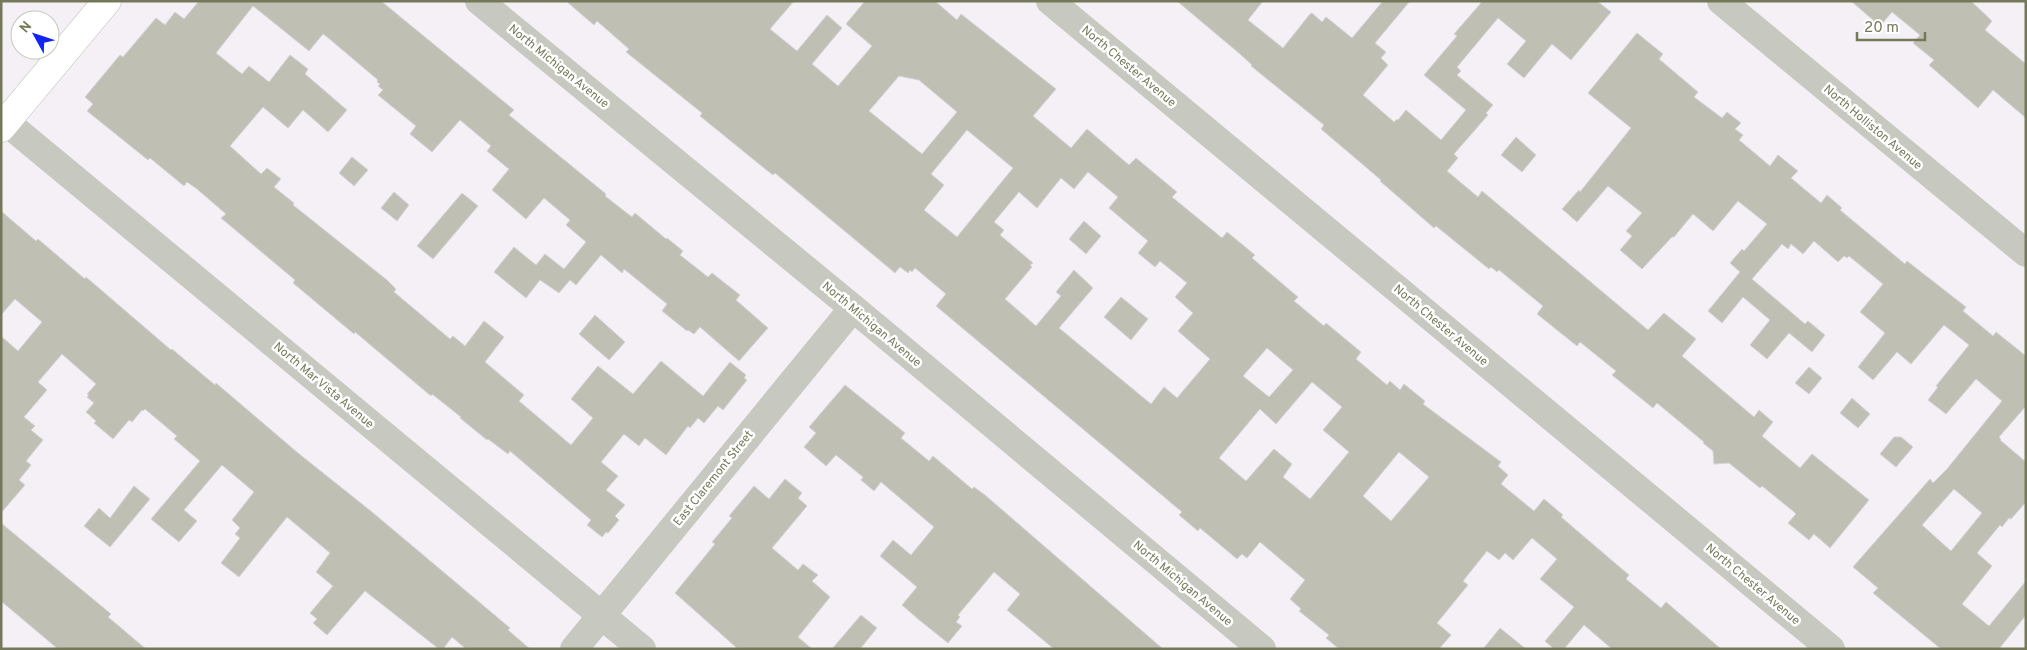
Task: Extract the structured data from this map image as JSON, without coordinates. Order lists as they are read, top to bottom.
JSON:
{
  "streets": {
    "street": [
      "North Michigan Avenue",
      "North Chester Avenue",
      "North Holliston Avenue",
      "North Mar Vista Avenue",
      "East Claremont Street"
    ]
  },
  "crossings": [
    ["North Michigan Avenue", "East Claremont Street"],
    ["North Mar Vista Avenue", "East Claremont Street"]
  ],
  "scale_bar": "20 m",
  "north": "top left"
}
